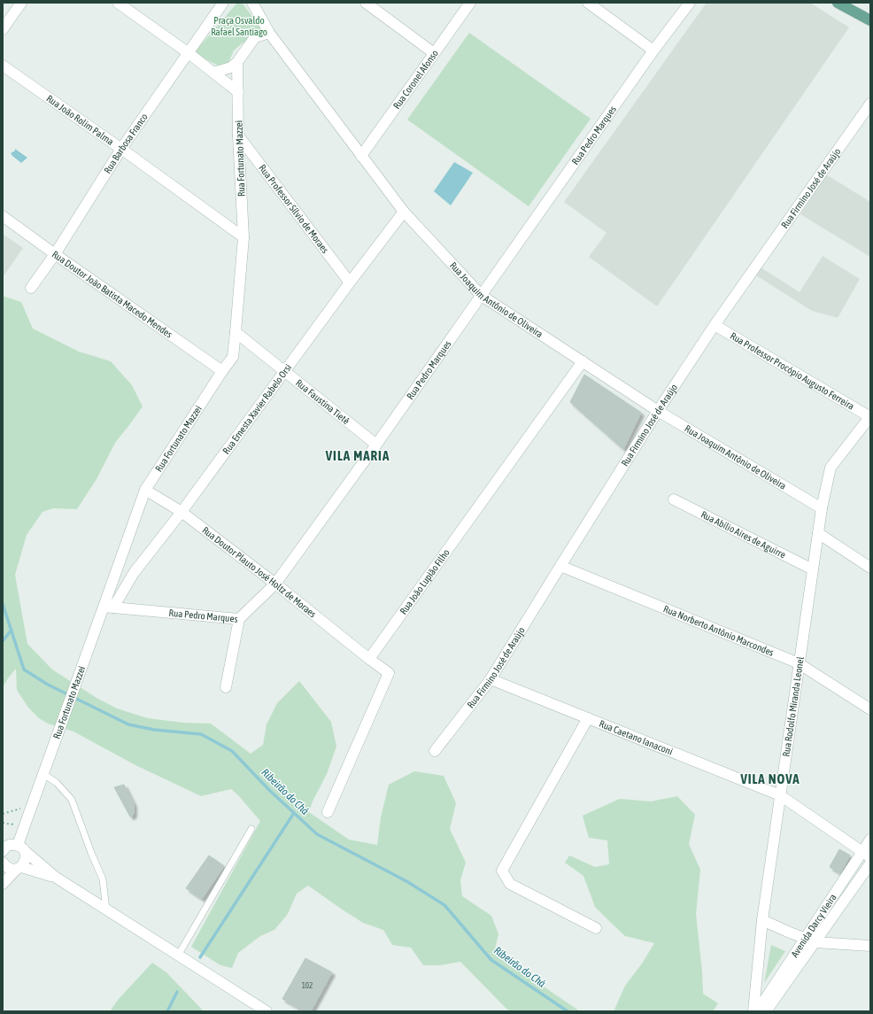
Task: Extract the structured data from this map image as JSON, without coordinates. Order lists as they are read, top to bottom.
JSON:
{
  "streets": {
    "street": [
      "Rua Coronel Afonso",
      "Rua João Rolim Palma",
      "Rua Pedro Marques",
      "Rua Barbosa Franco",
      "Rua Fortunato Mazzei",
      "Rua Firmino José de Araújo",
      "Rua Professor Sílvio de Moraes",
      "Rua Doutor João Batista Macedo Mendes",
      "Rua Joaquim Antônio de Oliveira",
      "Rua Professor Procópio Augusto Ferreira",
      "Rua Faustina Tietê",
      "Rua Ernesta Xavier Rabelo Orsi",
      "Rua Abílio Aires de Aguirre",
      "Rua Doutor Plauto José Holtz de Moraes",
      "Rua João Lupião Filho",
      "Rua Norberto Antônio Marcondes",
      "Rua Rodolfo Miranda Leonel",
      "Rua Caetano Ianaconi",
      "Avenida Darcy Vieira"
    ]
  },
  "crossings": [
    ["Rua Coronel Afonso", "Rua Joaquim Antônio de Oliveira"],
    ["Rua João Rolim Palma", "Rua Barbosa Franco"],
    ["Rua João Rolim Palma", "Rua Fortunato Mazzei"],
    ["Rua Pedro Marques", "Rua Fortunato Mazzei"],
    ["Rua Pedro Marques", "Rua Joaquim Antônio de Oliveira"],
    ["Rua Pedro Marques", "Rua Faustina Tietê"],
    ["Rua Pedro Marques", "Rua Ernesta Xavier Rabelo Orsi"],
    ["Rua Pedro Marques", "Rua Doutor Plauto José Holtz de Moraes"],
    ["Rua Barbosa Franco", "Rua Doutor João Batista Macedo Mendes"],
    ["Rua Fortunato Mazzei", "Rua Professor Sílvio de Moraes"],
    ["Rua Fortunato Mazzei", "Rua Doutor João Batista Macedo Mendes"],
    ["Rua Fortunato Mazzei", "Rua Faustina Tietê"],
    ["Rua Fortunato Mazzei", "Rua Ernesta Xavier Rabelo Orsi"],
    ["Rua Fortunato Mazzei", "Rua Doutor Plauto José Holtz de Moraes"],
    ["Rua Firmino José de Araújo", "Rua Joaquim Antônio de Oliveira"],
    ["Rua Firmino José de Araújo", "Rua Professor Procópio Augusto Ferreira"],
    ["Rua Firmino José de Araújo", "Rua Norberto Antônio Marcondes"],
    ["Rua Firmino José de Araújo", "Rua Caetano Ianaconi"],
    ["Rua Professor Sílvio de Moraes", "Rua Ernesta Xavier Rabelo Orsi"],
    ["Rua Joaquim Antônio de Oliveira", "Rua Ernesta Xavier Rabelo Orsi"],
    ["Rua Joaquim Antônio de Oliveira", "Rua João Lupião Filho"],
    ["Rua Joaquim Antônio de Oliveira", "Rua Rodolfo Miranda Leonel"],
    ["Rua Professor Procópio Augusto Ferreira", "Rua Rodolfo Miranda Leonel"],
    ["Rua Faustina Tietê", "Rua Ernesta Xavier Rabelo Orsi"],
    ["Rua Ernesta Xavier Rabelo Orsi", "Rua Doutor Plauto José Holtz de Moraes"],
    ["Rua Abílio Aires de Aguirre", "Rua Rodolfo Miranda Leonel"],
    ["Rua Doutor Plauto José Holtz de Moraes", "Rua João Lupião Filho"],
    ["Rua Norberto Antônio Marcondes", "Rua Rodolfo Miranda Leonel"],
    ["Rua Rodolfo Miranda Leonel", "Rua Caetano Ianaconi"],
    ["Rua Caetano Ianaconi", "Avenida Darcy Vieira"]
  ],
  "districts": ["VILA MARIA", "VILA NOVA"],
  "water": ["Ribeirão do Chá"],
  "parks": ["Praça Osvaldo Rafael Santiago"],
  "house_numbers": ["102"]
}
